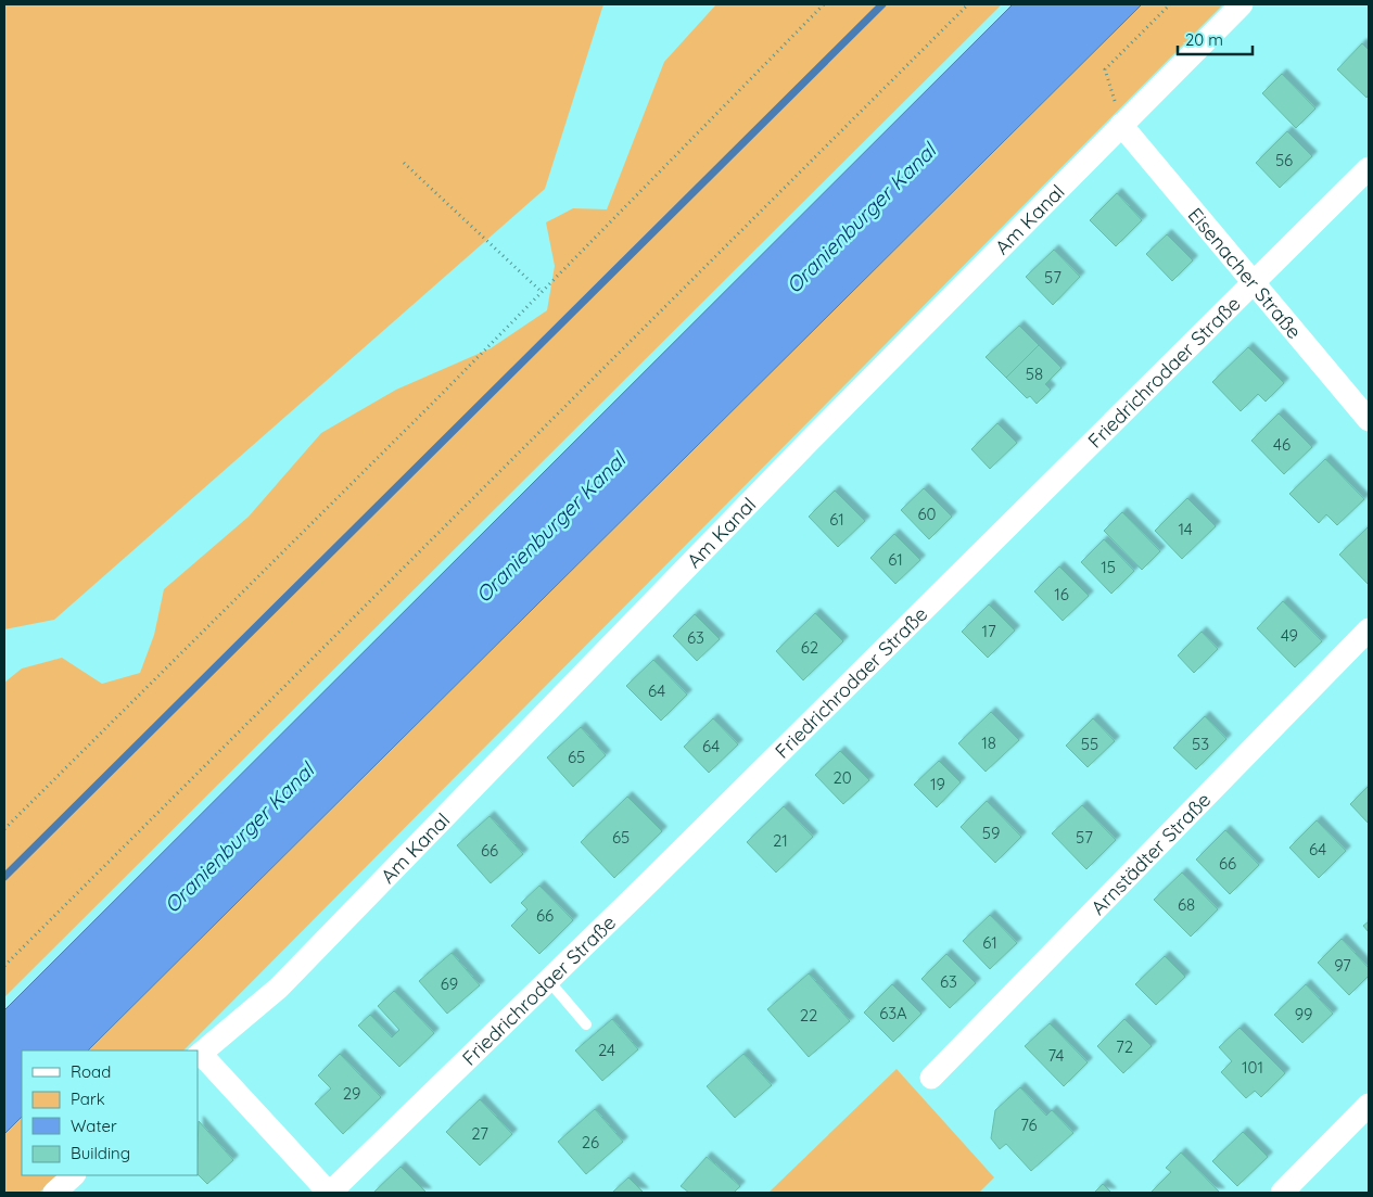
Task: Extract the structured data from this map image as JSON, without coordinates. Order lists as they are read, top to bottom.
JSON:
{
  "streets": {
    "street": [
      "Am Kanal",
      "Eisenacher Straße",
      "Friedrichrodaer Straße",
      "Arnstädter Straße"
    ]
  },
  "crossings": [
    ["Am Kanal", "Eisenacher Straße"],
    ["Eisenacher Straße", "Friedrichrodaer Straße"]
  ],
  "water": ["Oranienburger Kanal"],
  "house_numbers": [
    "56",
    "57",
    "58",
    "46",
    "60",
    "61",
    "14",
    "61",
    "15",
    "16",
    "17",
    "49",
    "63",
    "62",
    "64",
    "18",
    "55",
    "53",
    "64",
    "65",
    "20",
    "19",
    "59",
    "65",
    "57",
    "21",
    "64",
    "66",
    "66",
    "68",
    "66",
    "61",
    "97",
    "63",
    "69",
    "63A",
    "99",
    "22",
    "72",
    "24",
    "74",
    "101",
    "29",
    "76",
    "27",
    "26"
  ],
  "legend": [
    "Road",
    "Park",
    "Water",
    "Building"
  ],
  "scale_bar": "20 m"
}
